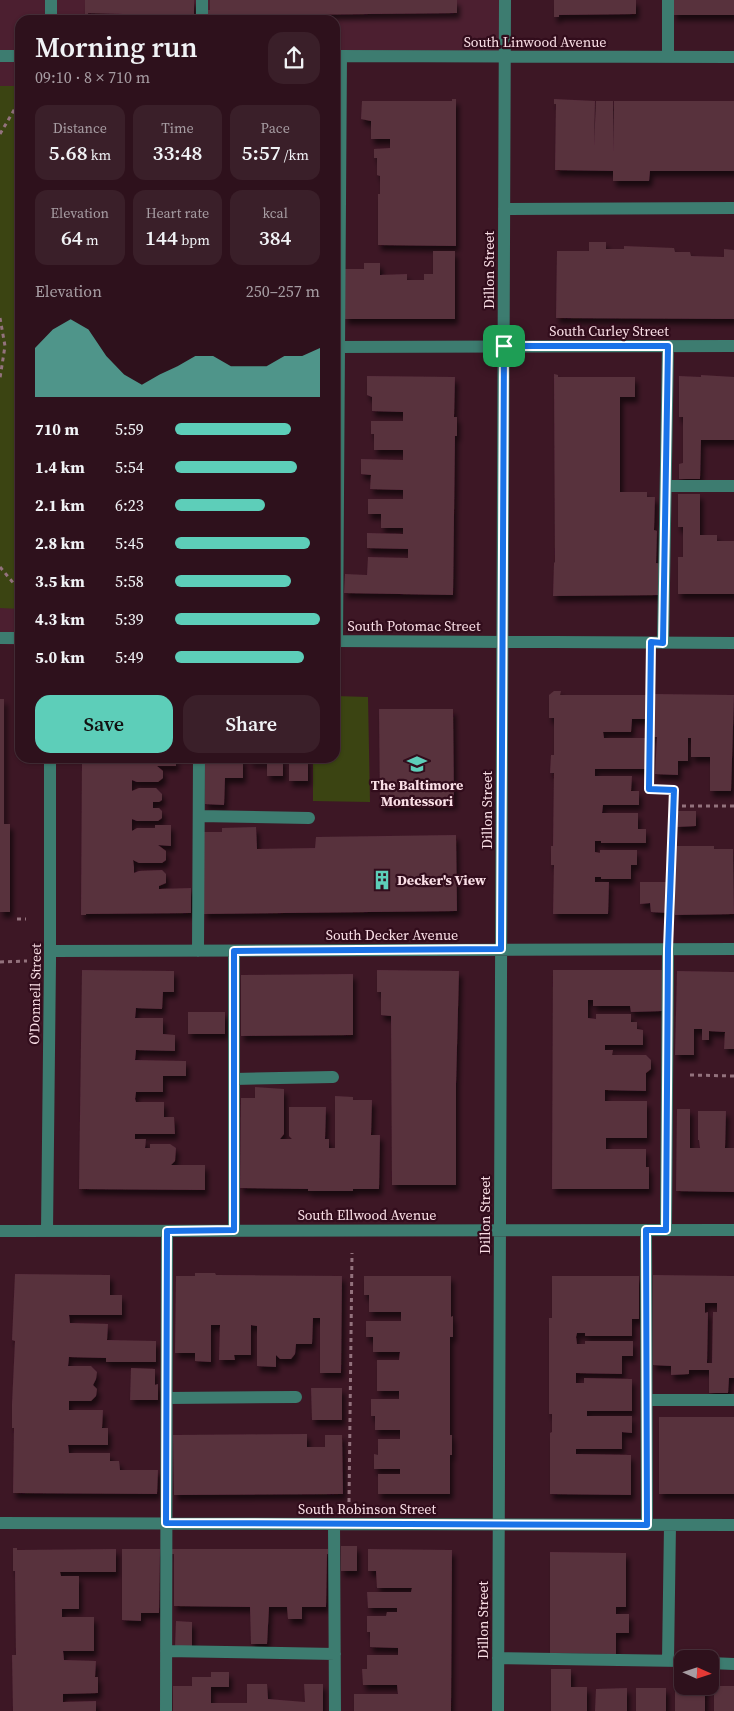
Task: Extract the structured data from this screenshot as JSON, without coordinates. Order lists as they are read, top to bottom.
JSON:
{
  "streets": {
    "street": [
      "South Linwood Avenue",
      "Dillon Street",
      "South Curley Street",
      "South Potomac Street",
      "South Decker Avenue",
      "O'Donnell Street",
      "South Ellwood Avenue",
      "South Robinson Street"
    ]
  },
  "crossings": [
    ["South Linwood Avenue", "Dillon Street"],
    ["Dillon Street", "South Curley Street"],
    ["Dillon Street", "South Potomac Street"],
    ["Dillon Street", "South Decker Avenue"],
    ["Dillon Street", "South Ellwood Avenue"],
    ["Dillon Street", "South Robinson Street"],
    ["South Decker Avenue", "O'Donnell Street"],
    ["O'Donnell Street", "South Ellwood Avenue"]
  ],
  "places": {
    "school or university": ["The Baltimore Montessori"],
    "building": ["Decker's View"]
  },
  "north": "right",
  "page": {
    "heading": ["Morning run", "09:10 · 8 × 710 m"],
    "stats": [
      ["Distance", "5.68 km"],
      ["Time", "33:48"],
      ["Pace", "5:57 /km"],
      ["Elevation", "64 m"],
      ["Heart rate", "144 bpm"],
      ["kcal", "384"]
    ],
    "chart": ["Elevation", "250–257 m"],
    "list": [
      {
        "name": "710 m",
        "note": "5:59"
      },
      {
        "name": "1.4 km",
        "note": "5:54"
      },
      {
        "name": "2.1 km",
        "note": "6:23"
      },
      {
        "name": "2.8 km",
        "note": "5:45"
      },
      {
        "name": "3.5 km",
        "note": "5:58"
      },
      {
        "name": "4.3 km",
        "note": "5:39"
      },
      {
        "name": "5.0 km",
        "note": "5:49"
      }
    ],
    "buttons": ["Save", "Share"]
  }
}
